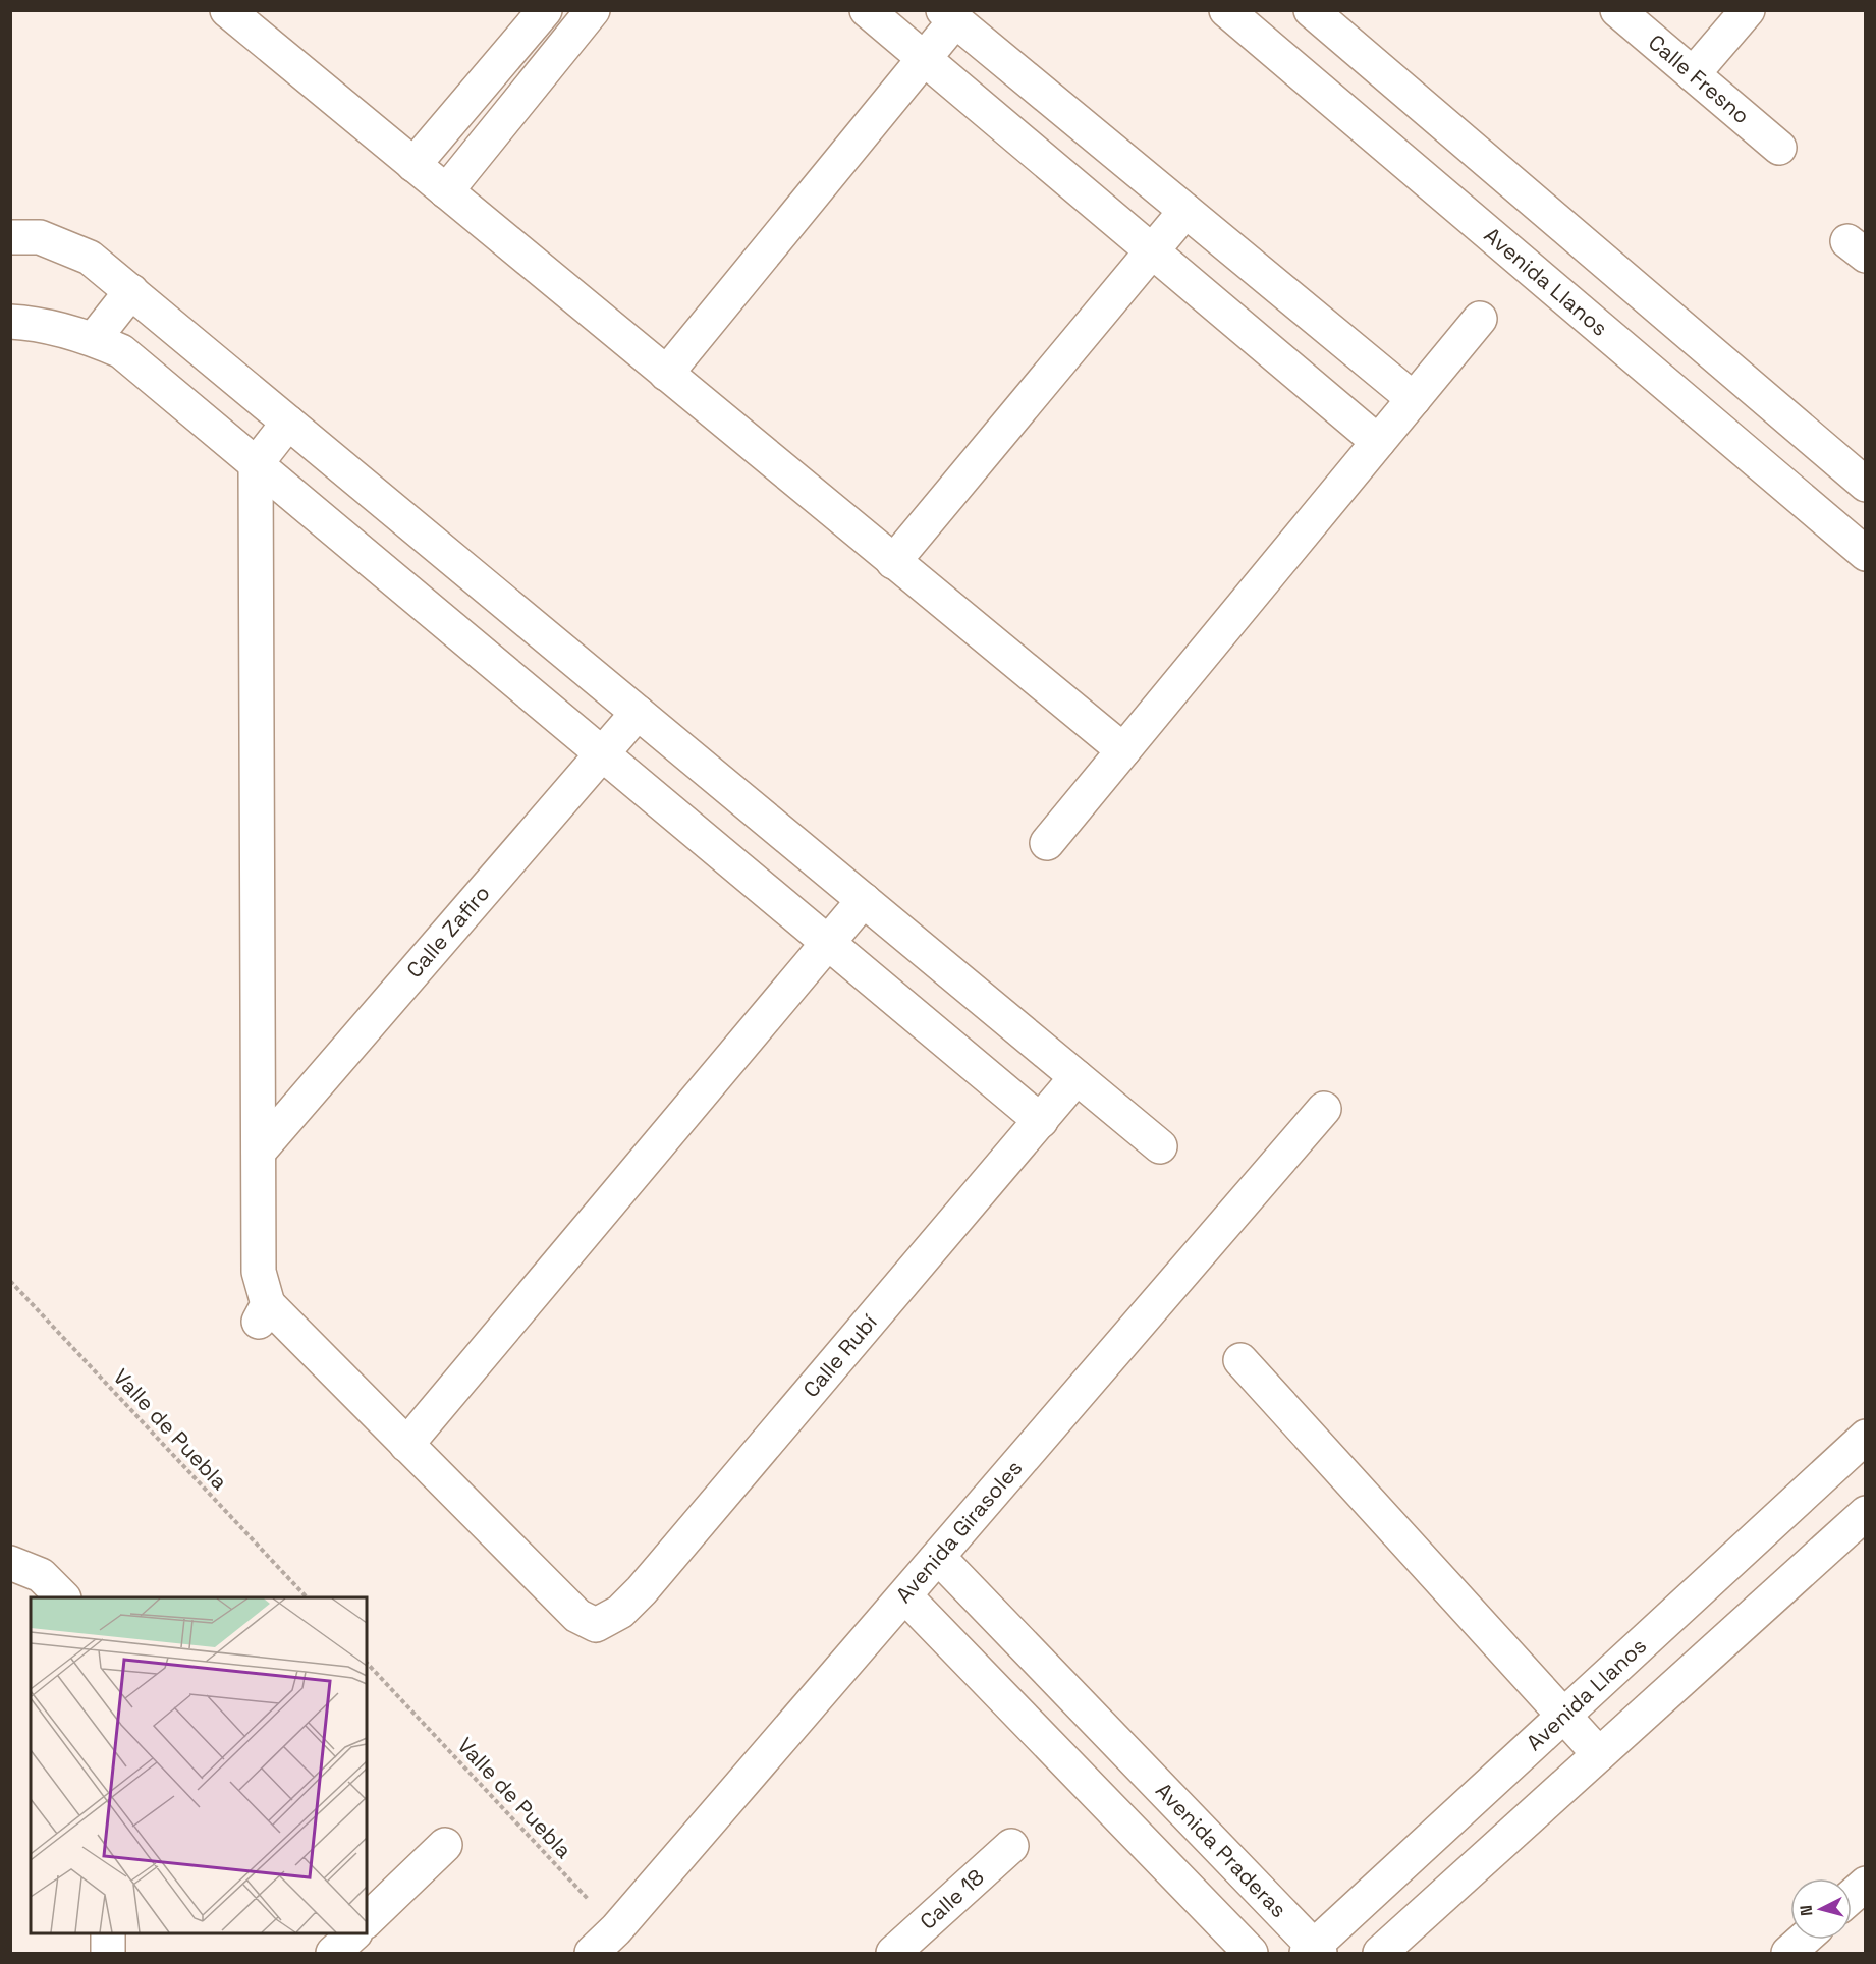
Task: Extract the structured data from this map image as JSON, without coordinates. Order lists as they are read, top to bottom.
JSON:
{
  "streets": {
    "street": [
      "Calle Fresno",
      "Avenida Llanos",
      "Calle Zafiro",
      "Calle Rubí",
      "Avenida Girasoles",
      "Avenida Praderas",
      "Calle 18"
    ],
    "path": ["Valle de Puebla"]
  },
  "crossings": [
    ["Avenida Llanos", "Avenida Praderas"],
    ["Valle de Puebla", "Avenida Girasoles"],
    ["Avenida Girasoles", "Avenida Praderas"]
  ],
  "north": "left"
}
